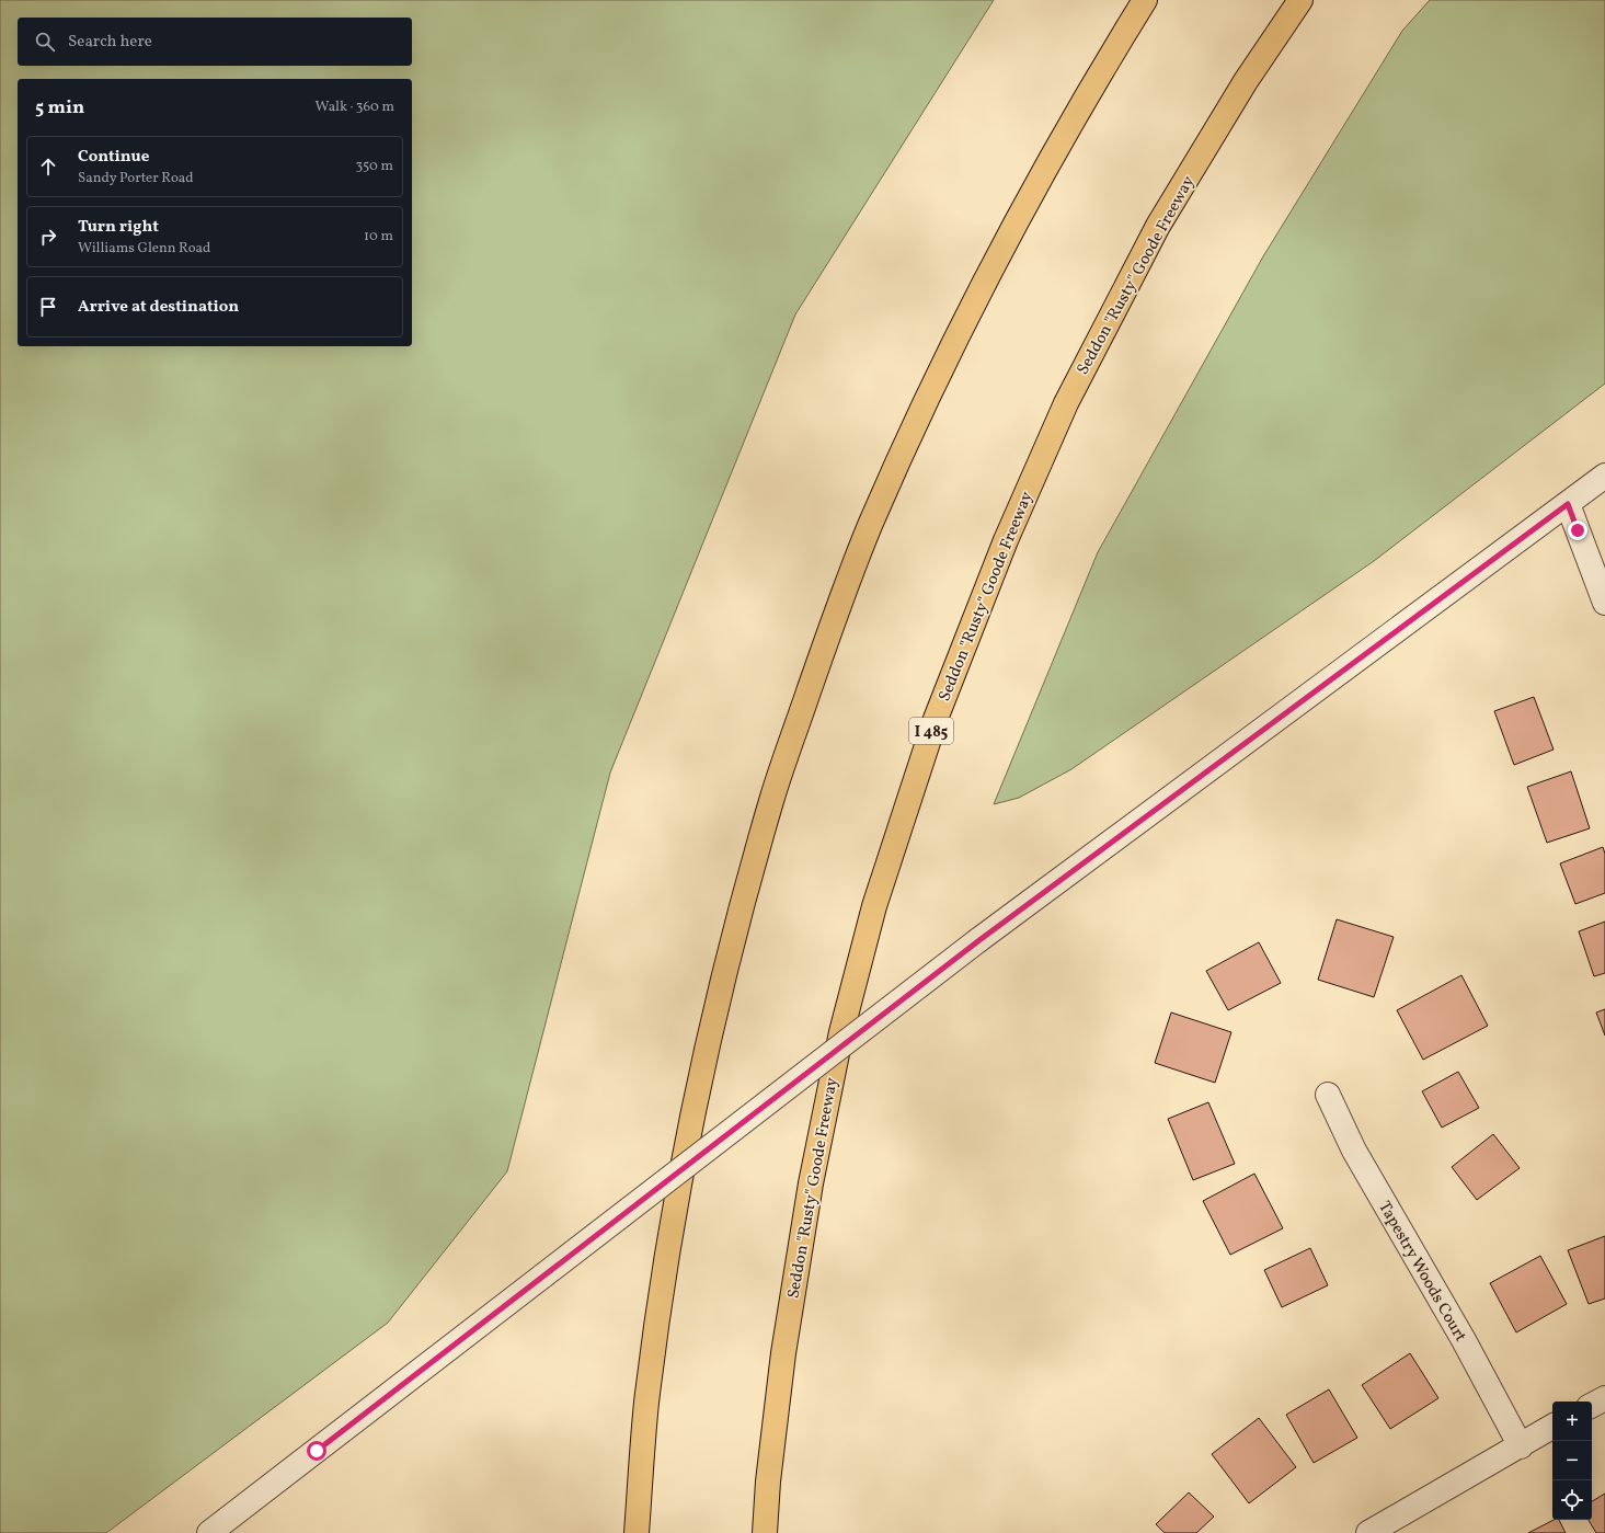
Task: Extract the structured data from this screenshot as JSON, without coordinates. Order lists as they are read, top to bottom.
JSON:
{
  "streets": {
    "highway": ["Seddon \"Rusty\" Goode Freeway", "I 485"],
    "street": ["Tapestry Woods Court"]
  },
  "page": {
    "search": "Search here",
    "heading": ["5 min", "Walk · 360 m"],
    "list": [
      ["Continue", "Sandy Porter Road", "350 m"],
      ["Turn right", "Williams Glenn Road", "10 m"],
      "Arrive at destination"
    ],
    "map_buttons": ["+", "−"]
  }
}
